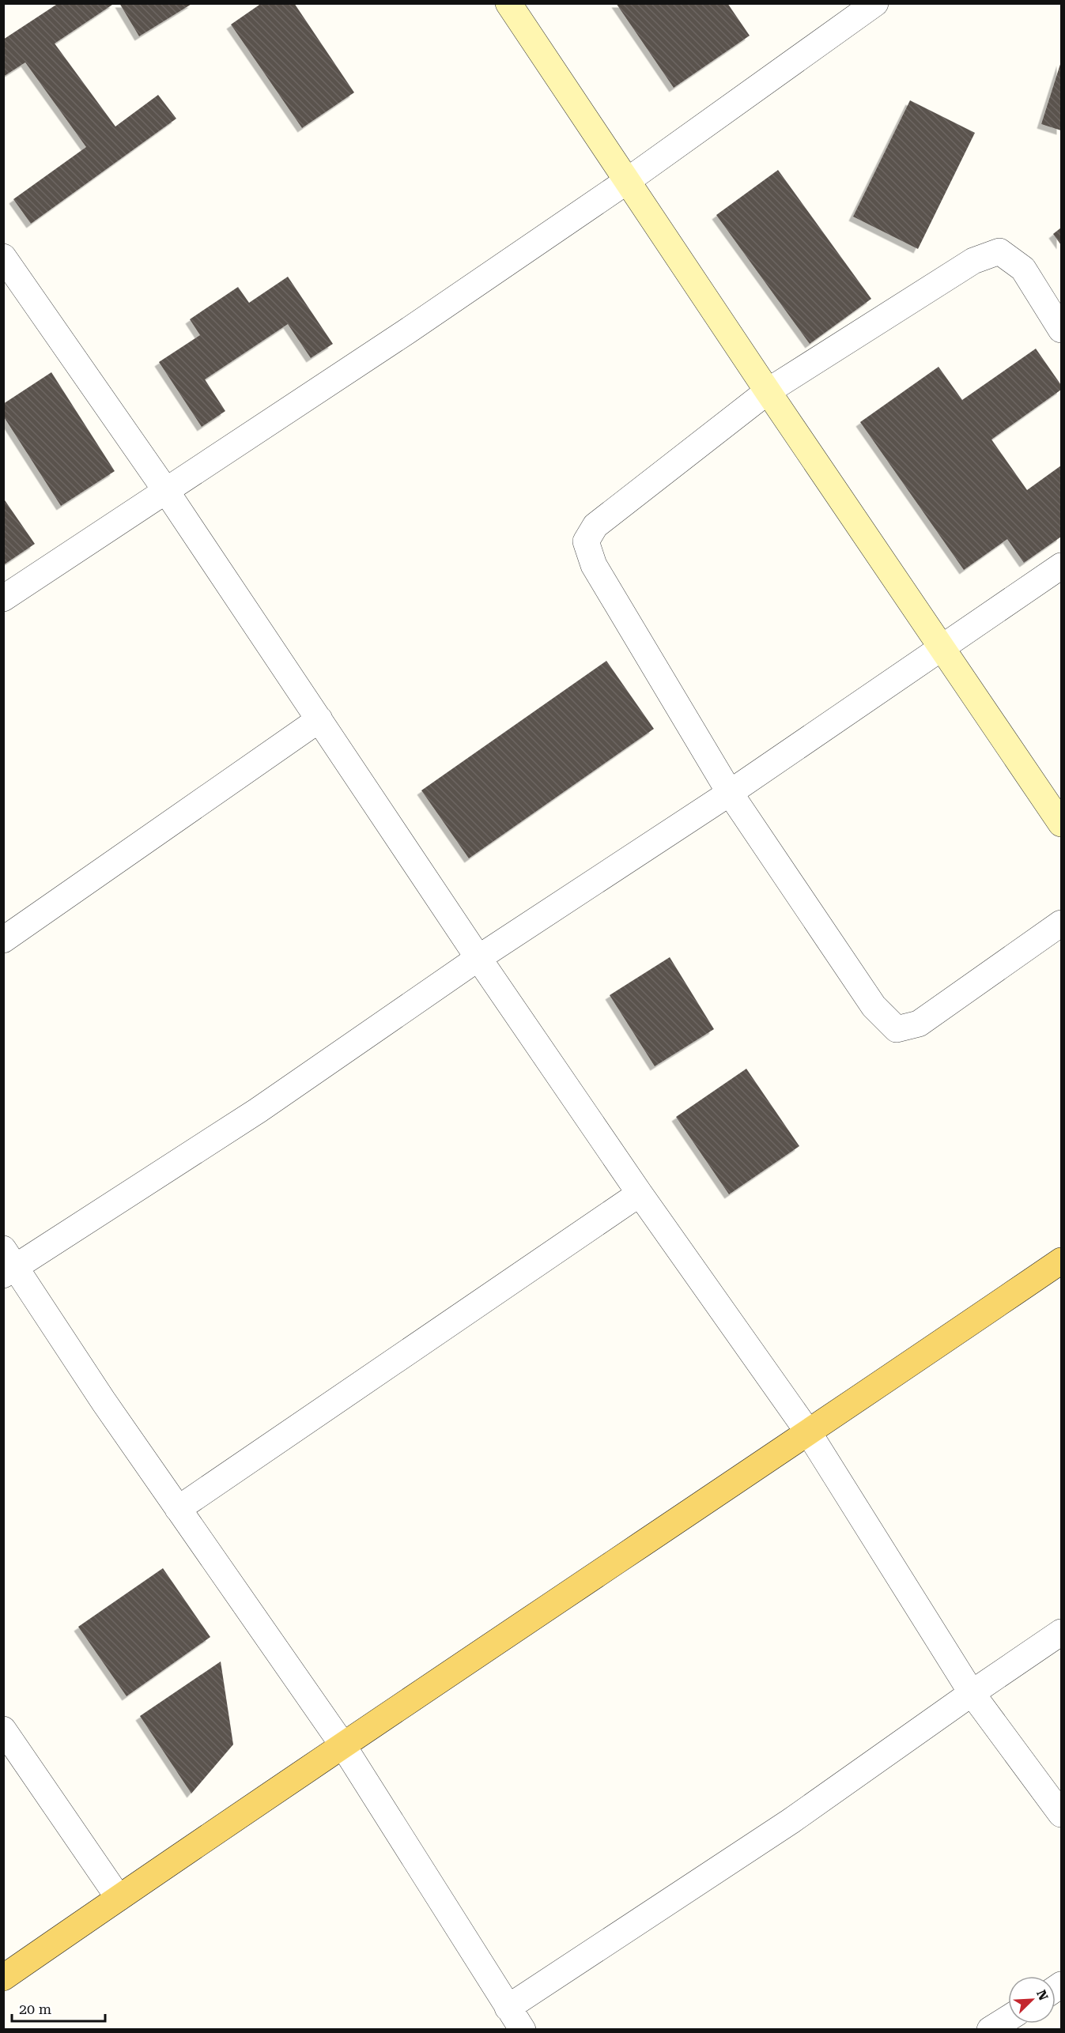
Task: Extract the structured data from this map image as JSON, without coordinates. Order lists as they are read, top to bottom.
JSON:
{
  "scale_bar": "20 m",
  "north": "top right"
}
